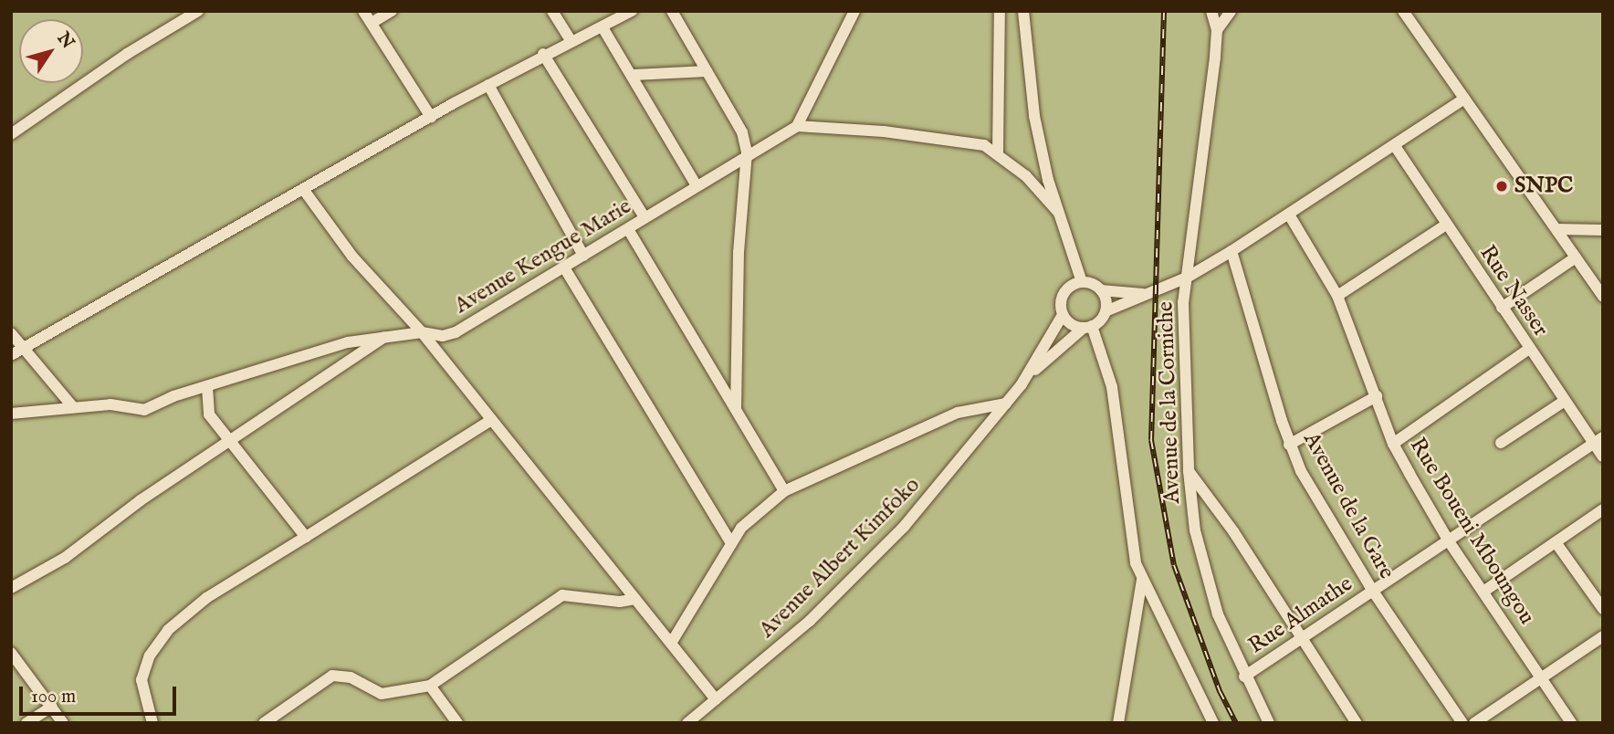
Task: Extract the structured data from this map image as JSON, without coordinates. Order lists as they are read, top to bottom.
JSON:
{
  "streets": {
    "street": [
      "Avenue Kengue Marie",
      "Rue Nasser",
      "Avenue de la Corniche",
      "Avenue de la Gare",
      "Rue Boueni Mboungou",
      "Avenue Albert Kimfoko",
      "Rue Almathe"
    ]
  },
  "crossings": [
    ["Rue Nasser", "Rue Almathe"],
    ["Avenue de la Corniche", "Rue Almathe"],
    ["Avenue de la Gare", "Rue Almathe"],
    ["Rue Boueni Mboungou", "Rue Almathe"]
  ],
  "places": ["SNPC"],
  "scale_bar": "100 m",
  "north": "top right"
}
